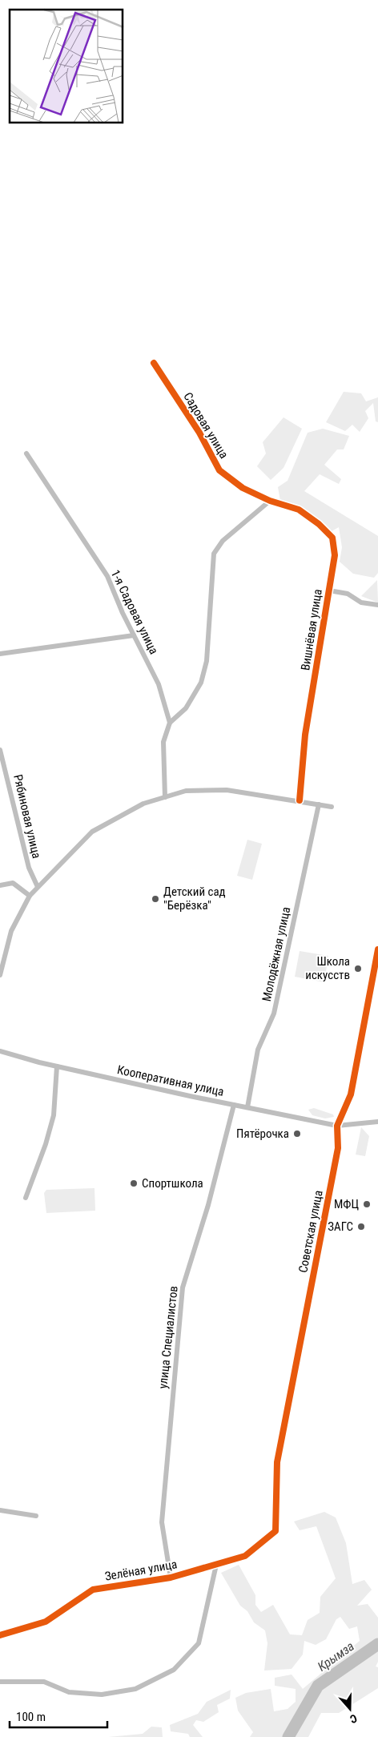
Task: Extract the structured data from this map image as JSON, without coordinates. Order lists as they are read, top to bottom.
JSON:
{
  "streets": {
    "street": [
      "Садовая улица",
      "1-я Садовая улица",
      "Вишнёвая улица",
      "Рябиновая улица",
      "Молодёжная улица",
      "Кооперативная улица",
      "Советская улица",
      "улица Специалистов",
      "Зелёная улица"
    ]
  },
  "crossings": [
    ["Садовая улица", "Вишнёвая улица"],
    ["Молодёжная улица", "Кооперативная улица"],
    ["Кооперативная улица", "Советская улица"],
    ["Кооперативная улица", "улица Специалистов"],
    ["Советская улица", "Зелёная улица"],
    ["улица Специалистов", "Зелёная улица"]
  ],
  "water": ["Крымза"],
  "places": [
    "Детский сад \"Берёзка\"",
    "Школа искусств",
    "Пятёрочка",
    "Спортшкола",
    "МФЦ",
    "ЗАГС"
  ],
  "scale_bar": "100 m",
  "north": "bottom"
}
